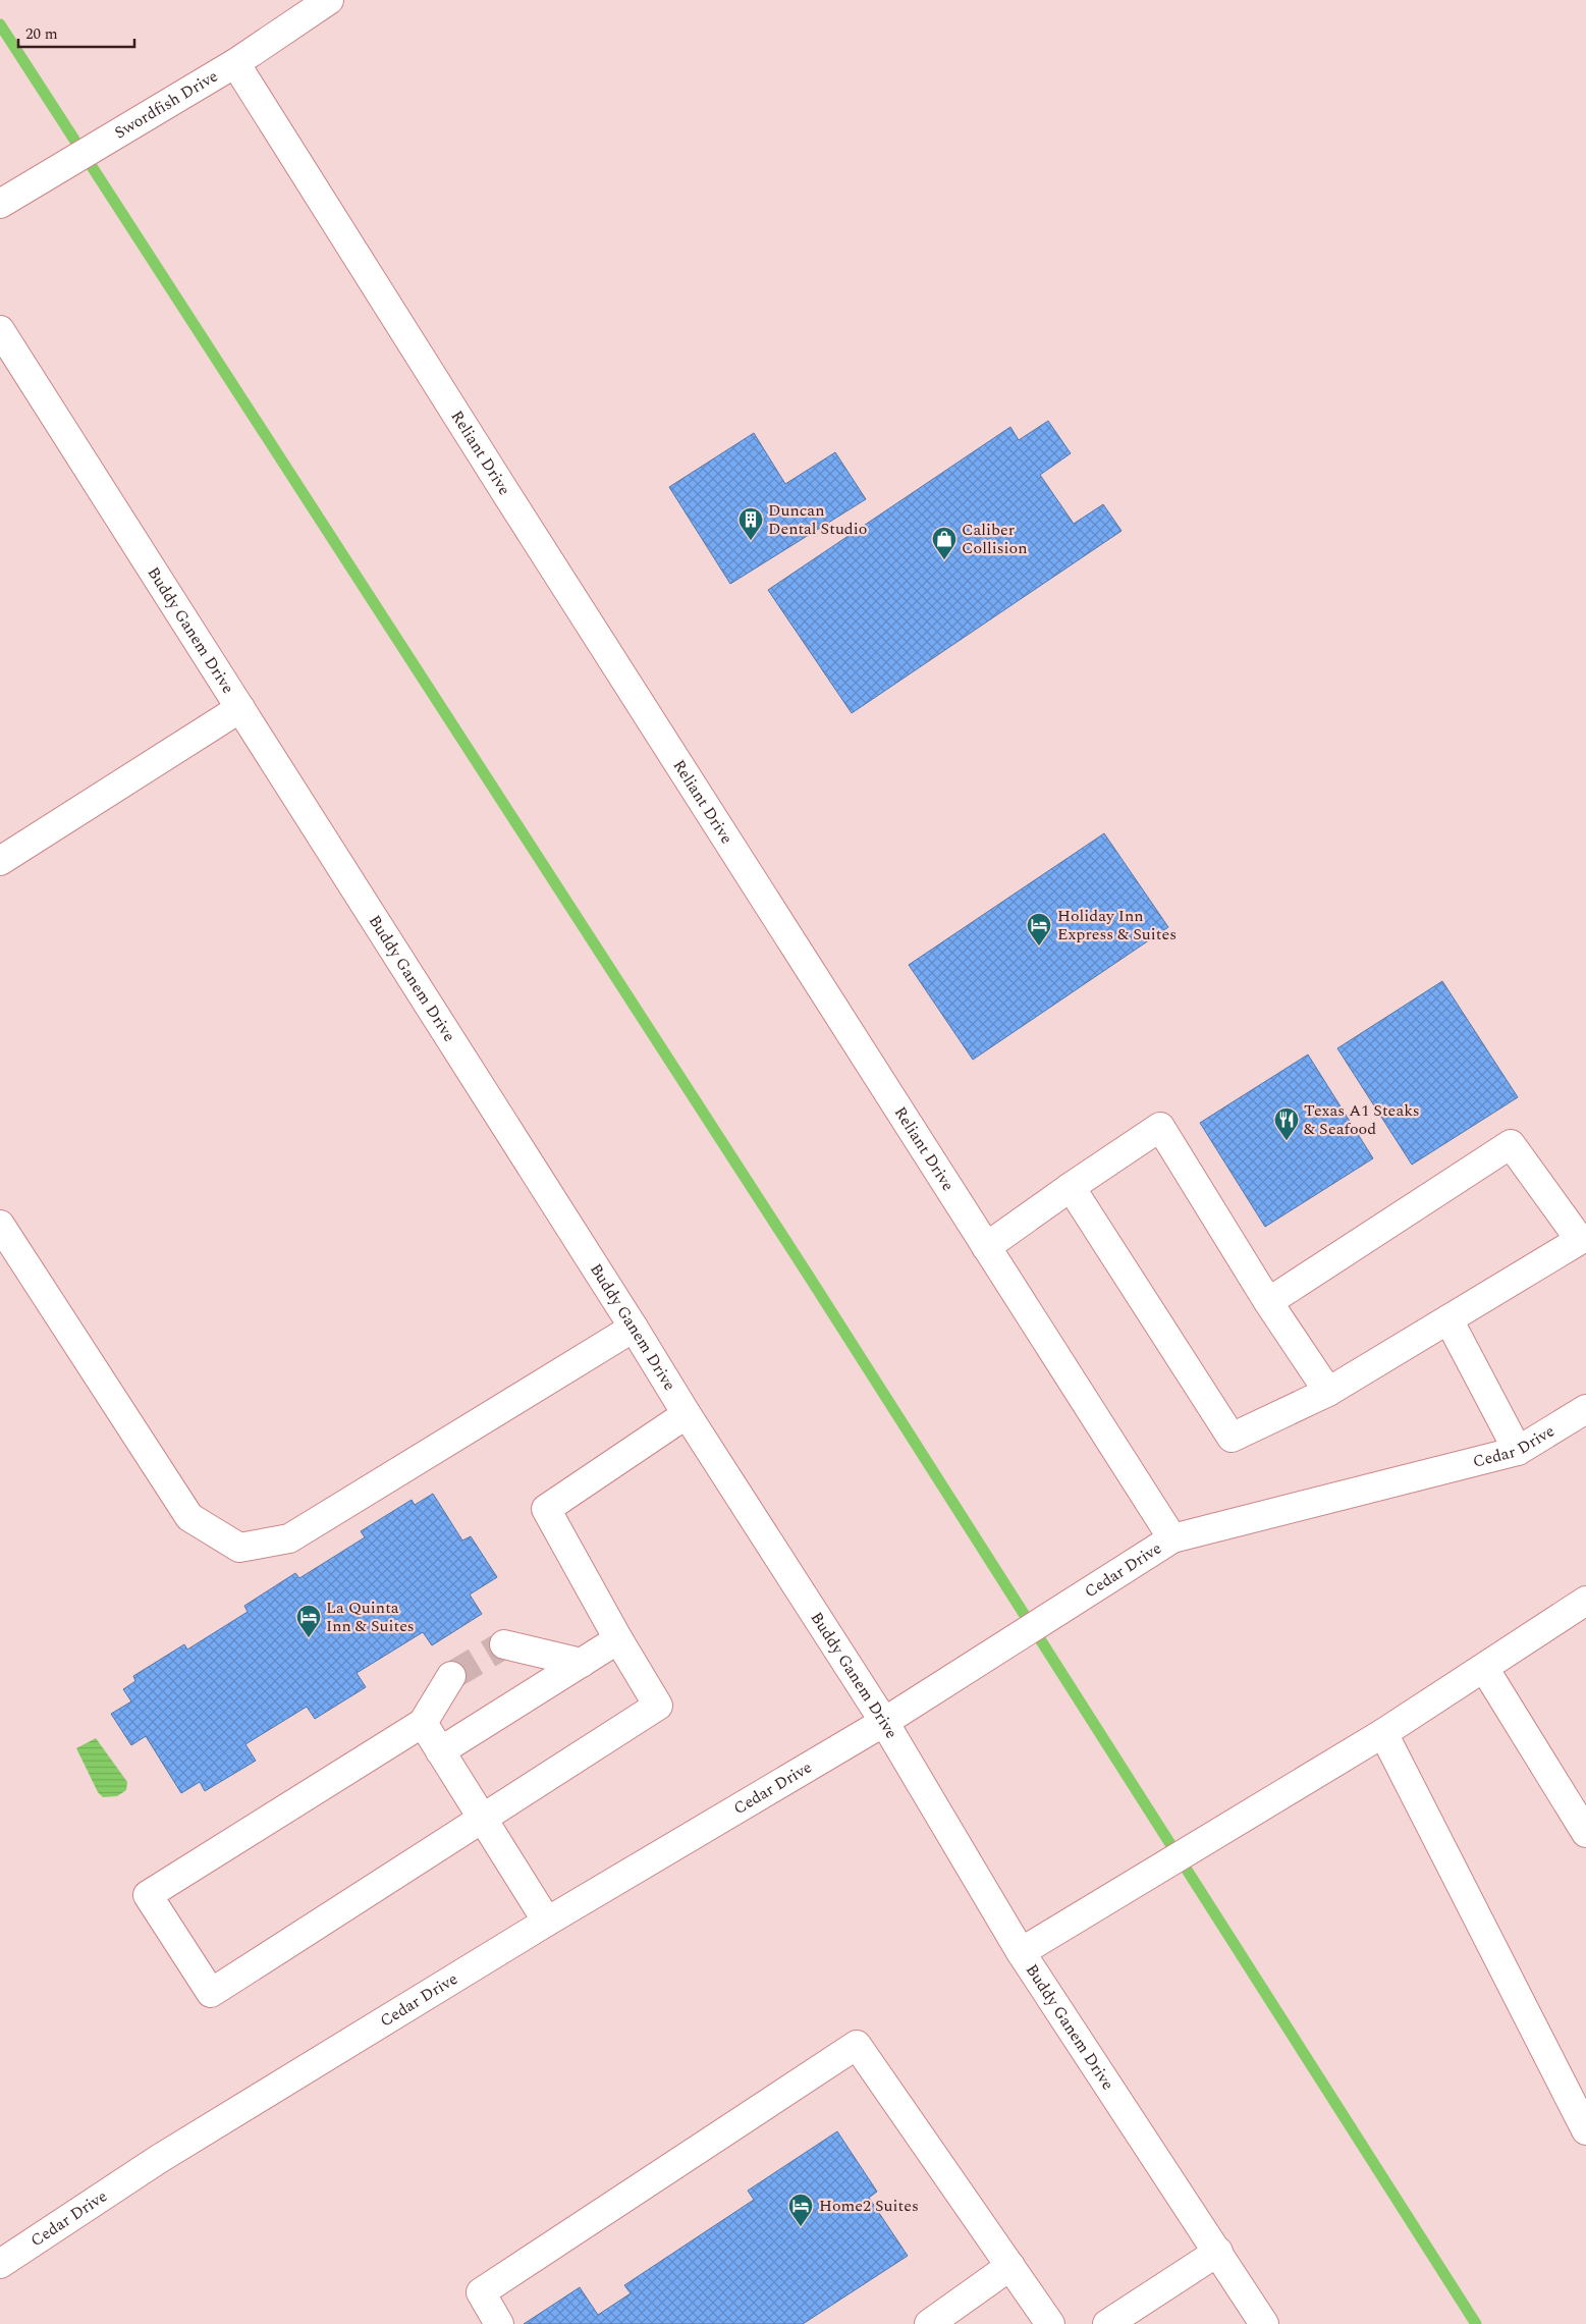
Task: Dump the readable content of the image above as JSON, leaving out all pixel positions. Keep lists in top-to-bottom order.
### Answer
{
  "streets": {
    "street": [
      "Swordfish Drive",
      "Reliant Drive",
      "Buddy Ganem Drive",
      "Cedar Drive"
    ]
  },
  "crossings": [
    ["Swordfish Drive", "Reliant Drive"],
    ["Reliant Drive", "Cedar Drive"],
    ["Buddy Ganem Drive", "Cedar Drive"]
  ],
  "places": {
    "building": ["Duncan Dental Studio"],
    "shop": ["Caliber Collision"],
    "hotel": ["Holiday Inn Express & Suites", "La Quinta Inn & Suites", "Home2 Suites"],
    "restaurant": ["Texas A1 Steaks & Seafood"]
  },
  "scale_bar": "20 m"
}
